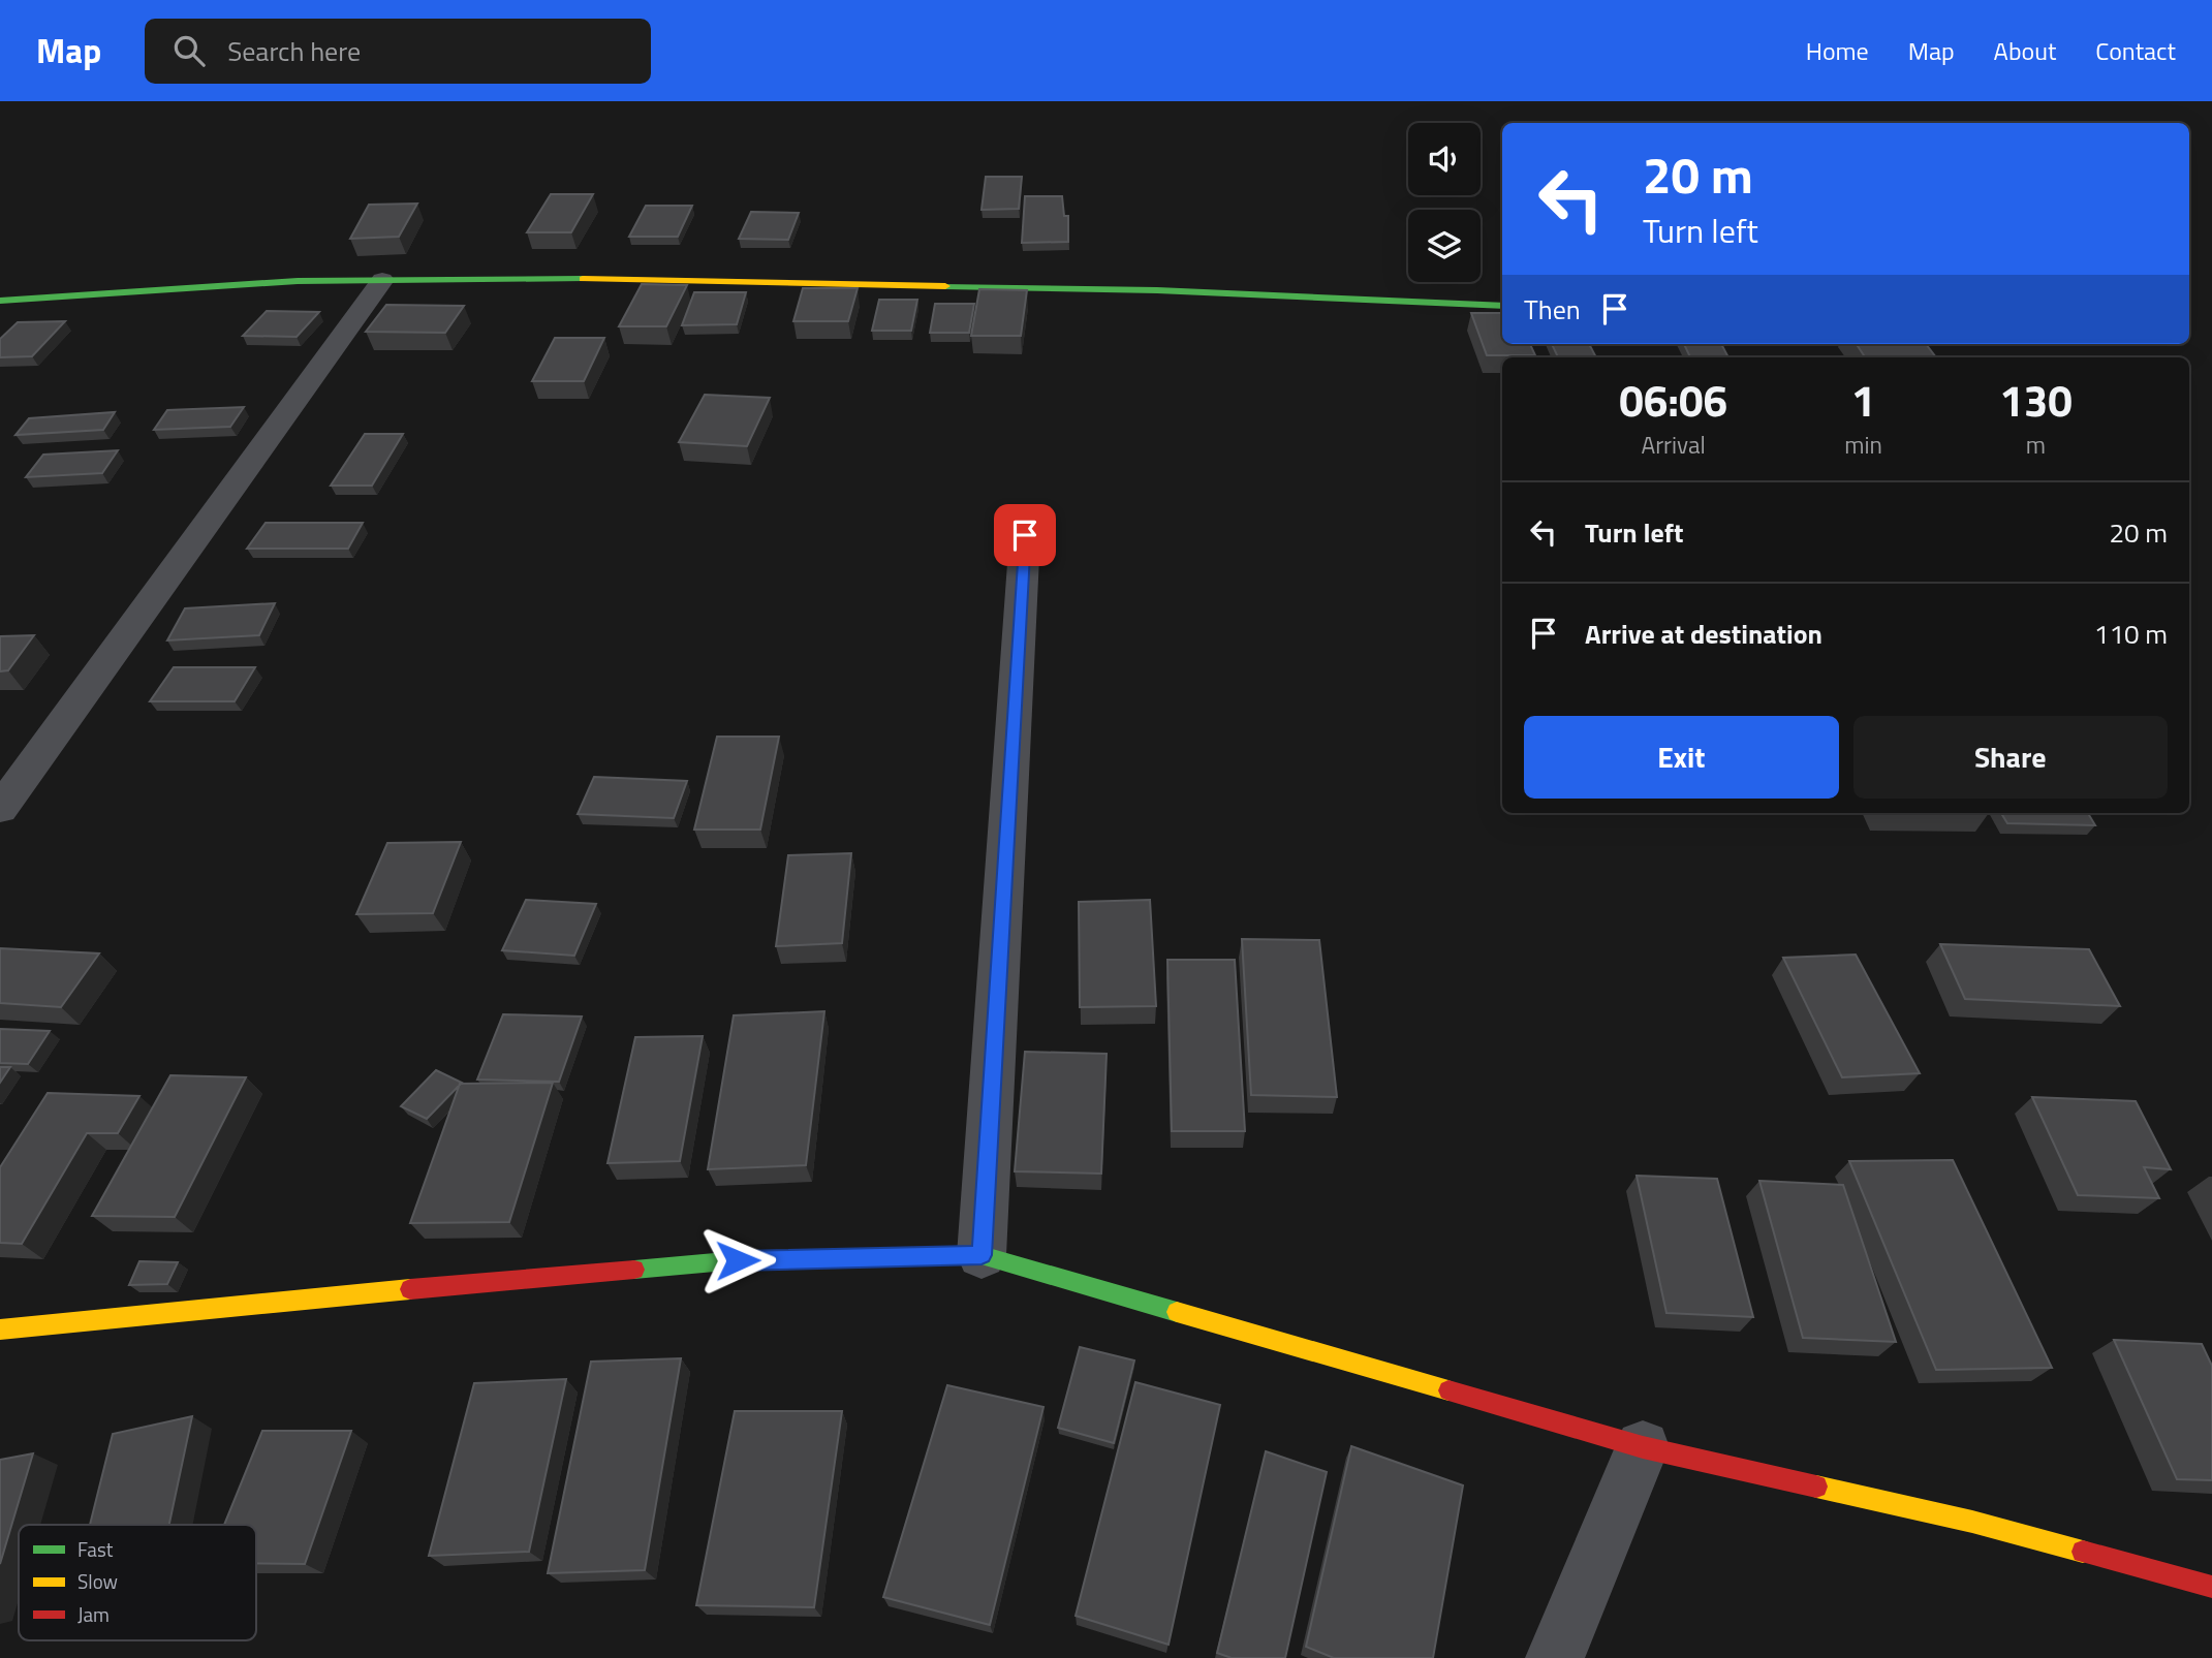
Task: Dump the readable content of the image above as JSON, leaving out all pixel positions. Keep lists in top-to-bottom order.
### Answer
{
  "legend": ["Fast", "Slow", "Jam"],
  "page": {
    "header": "Map",
    "search": "Search here",
    "nav": [
      "Home",
      "Map",
      "About",
      "Contact"
    ],
    "turn": ["20 m", "Turn left"],
    "then": "Then",
    "eta": [
      "06:06",
      "Arrival",
      "1",
      "min",
      "130",
      "m"
    ],
    "list": [
      {
        "name": "Turn left",
        "value": "20 m"
      },
      {
        "name": "Arrive at destination",
        "value": "110 m"
      }
    ],
    "buttons": ["Exit", "Share"]
  }
}
